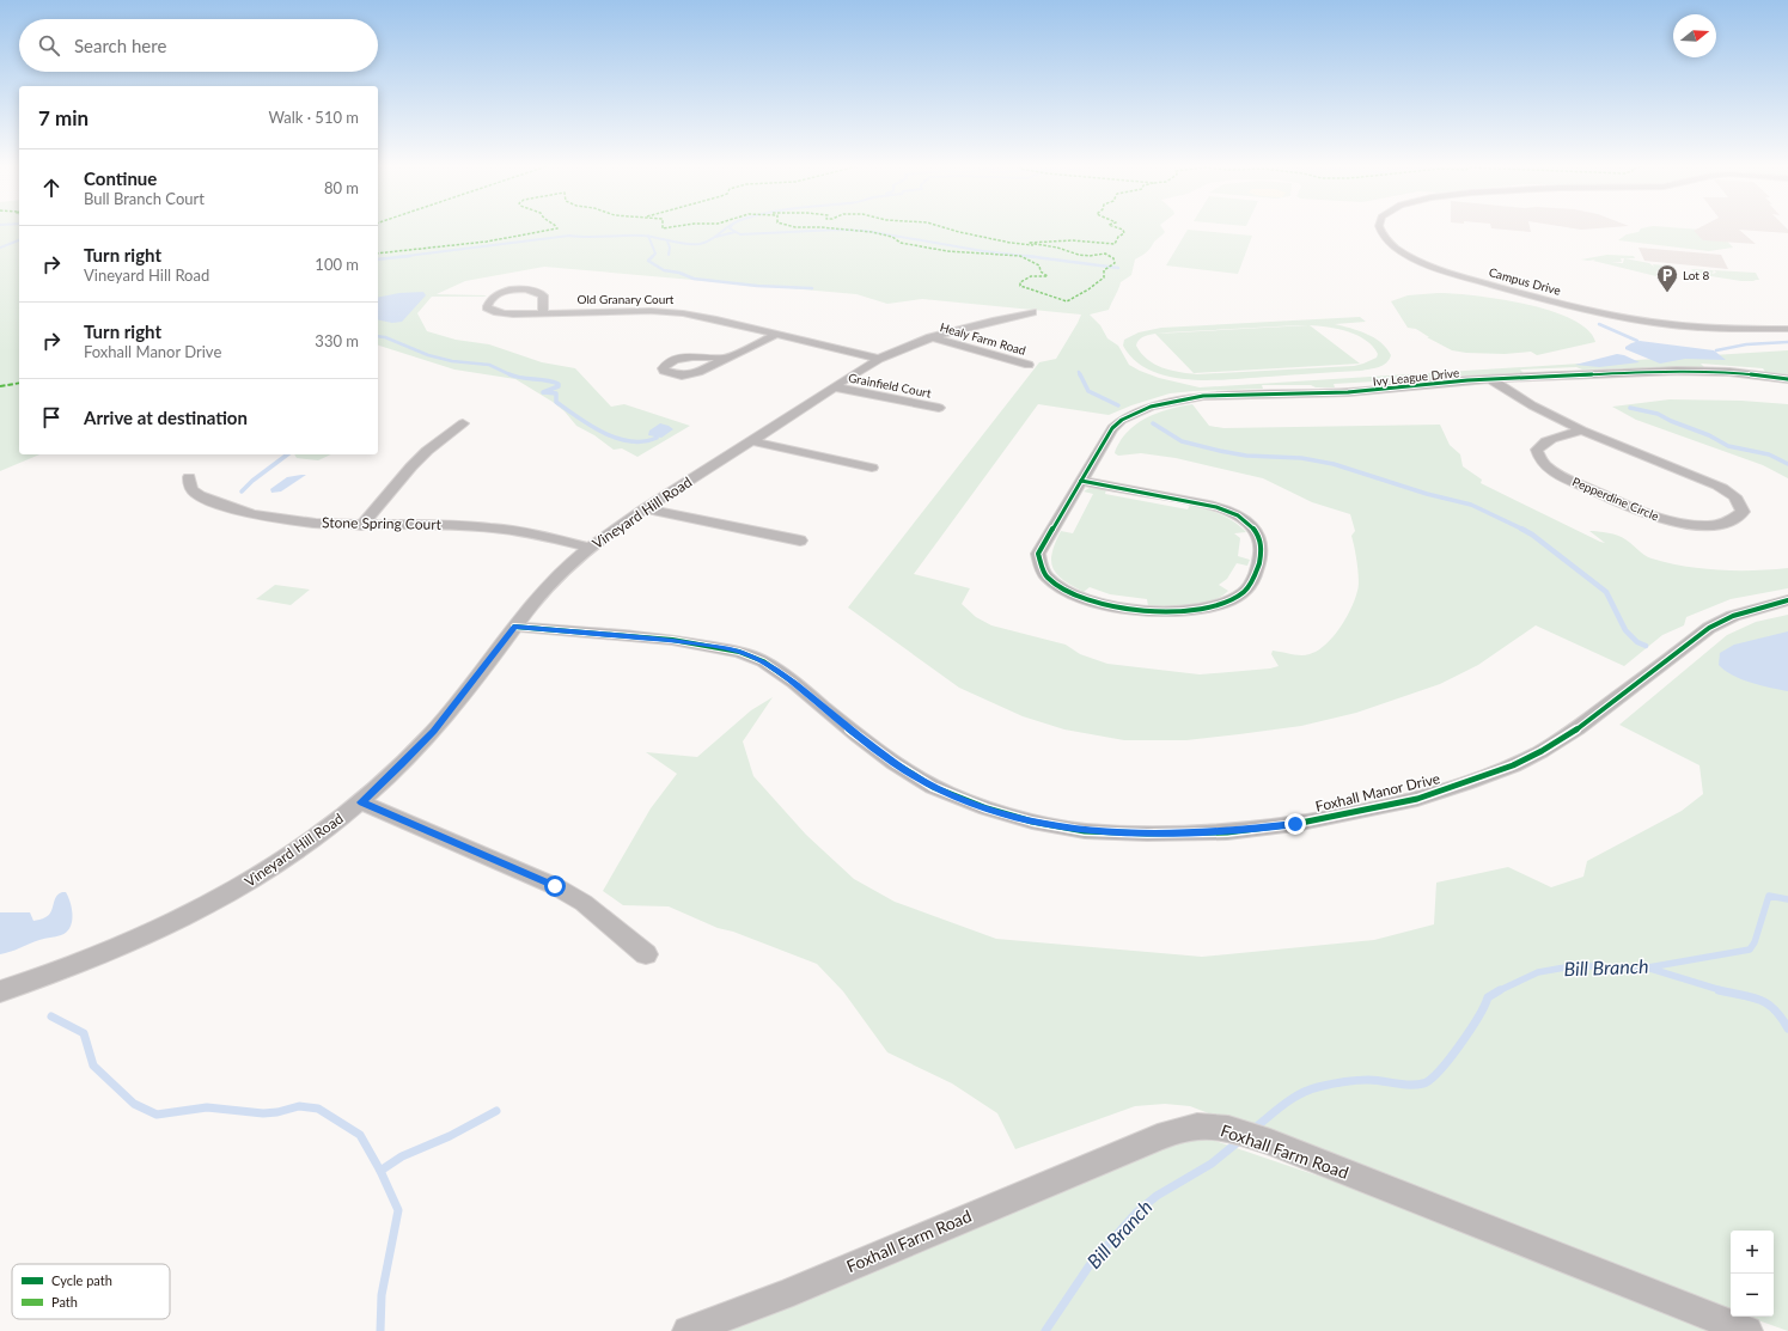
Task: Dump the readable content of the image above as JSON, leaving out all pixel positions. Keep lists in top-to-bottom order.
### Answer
{
  "streets": {
    "street": [
      "Campus Drive",
      "Old Granary Court",
      "Healy Farm Road",
      "Ivy League Drive",
      "Grainfield Court",
      "Pepperdine Circle",
      "Vineyard Hill Road",
      "Stone Spring Court",
      "Foxhall Manor Drive",
      "Foxhall Farm Road"
    ]
  },
  "crossings": [
    ["Old Granary Court", "Vineyard Hill Road"],
    ["Healy Farm Road", "Vineyard Hill Road"],
    ["Ivy League Drive", "Pepperdine Circle"],
    ["Grainfield Court", "Vineyard Hill Road"],
    ["Vineyard Hill Road", "Stone Spring Court"],
    ["Vineyard Hill Road", "Foxhall Manor Drive"]
  ],
  "water": ["Bill Branch"],
  "places": {
    "parking": ["Lot 8"]
  },
  "legend": ["Cycle path", "Path"],
  "north": "right",
  "page": {
    "search": "Search here",
    "heading": ["7 min", "Walk · 510 m"],
    "list": [
      ["Continue", "Bull Branch Court", "80 m"],
      ["Turn right", "Vineyard Hill Road", "100 m"],
      ["Turn right", "Foxhall Manor Drive", "330 m"],
      "Arrive at destination"
    ],
    "map_buttons": ["+", "−"]
  }
}
